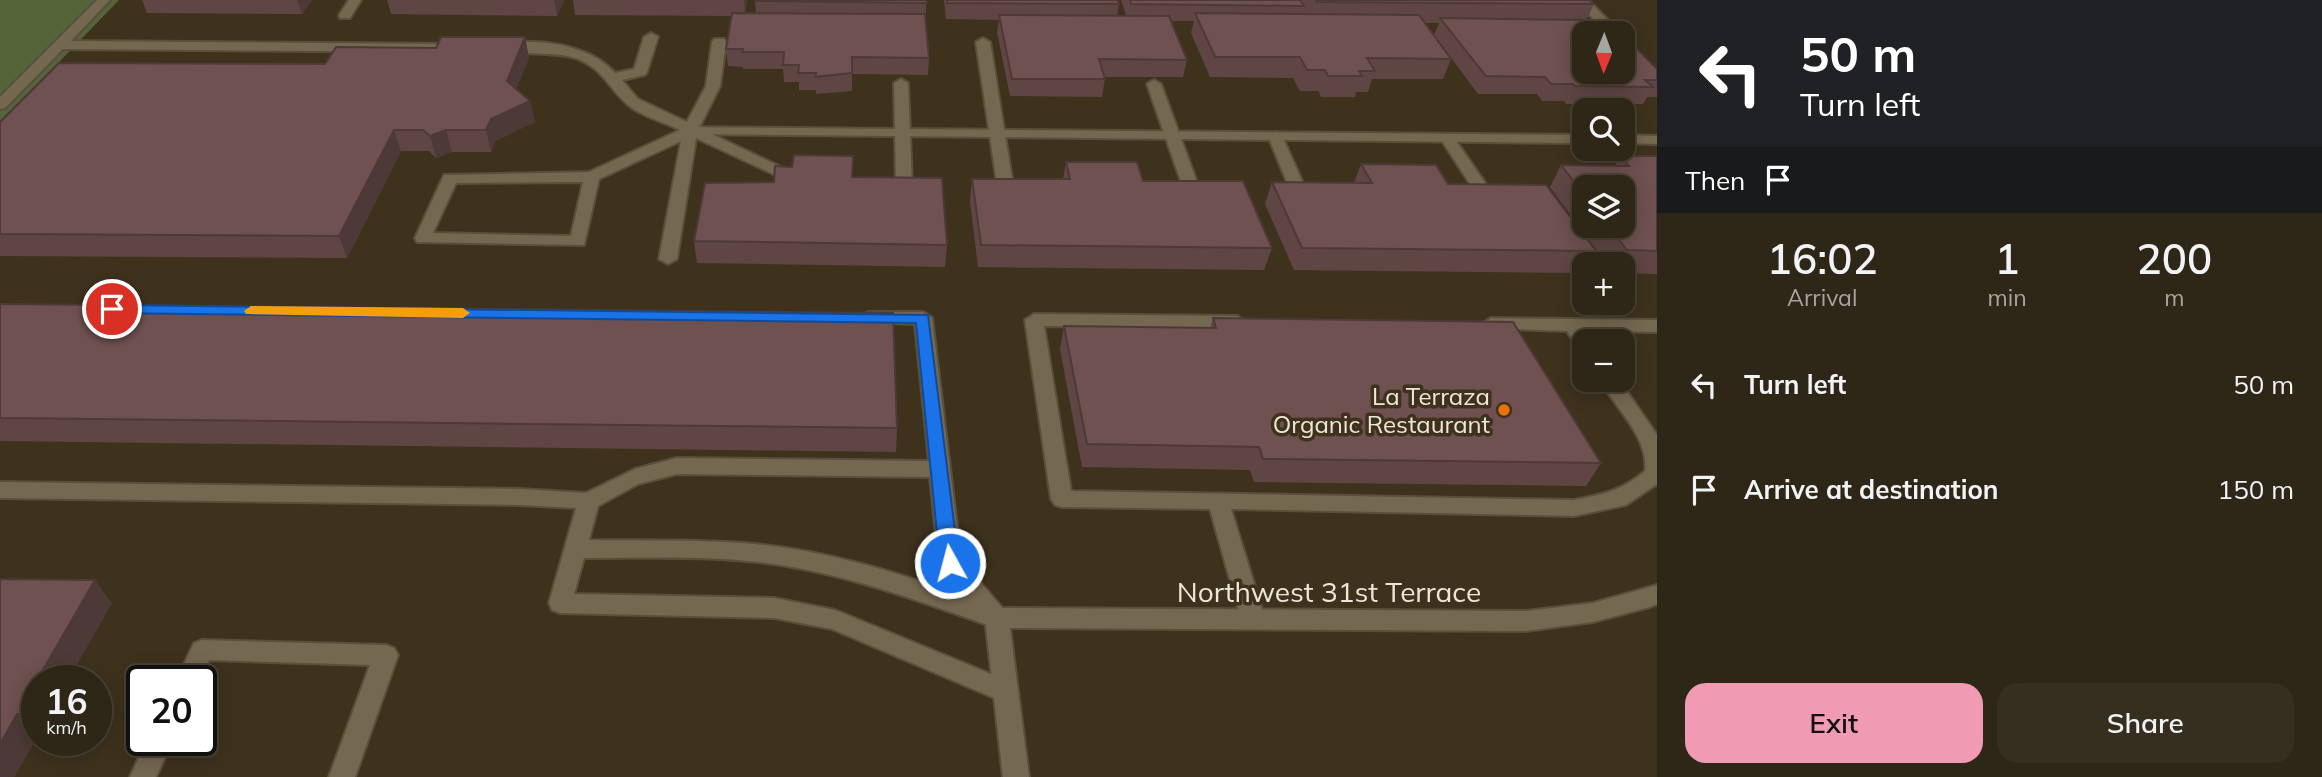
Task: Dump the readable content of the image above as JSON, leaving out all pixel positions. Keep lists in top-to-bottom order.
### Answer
{
  "streets": {
    "street": ["Northwest 31st Terrace"]
  },
  "places": ["La Terraza Organic Restaurant"],
  "north": "bottom",
  "page": {
    "turn": ["50 m", "Turn left"],
    "map_buttons": ["+", "−"],
    "then": "Then",
    "eta": [
      "16:02",
      "Arrival",
      "1",
      "min",
      "200",
      "m"
    ],
    "list": [
      {
        "name": "Turn left",
        "value": "50 m"
      },
      {
        "name": "Arrive at destination",
        "value": "150 m"
      }
    ],
    "speed": "16 km/h",
    "limit": "20",
    "buttons": ["Exit", "Share"]
  }
}
